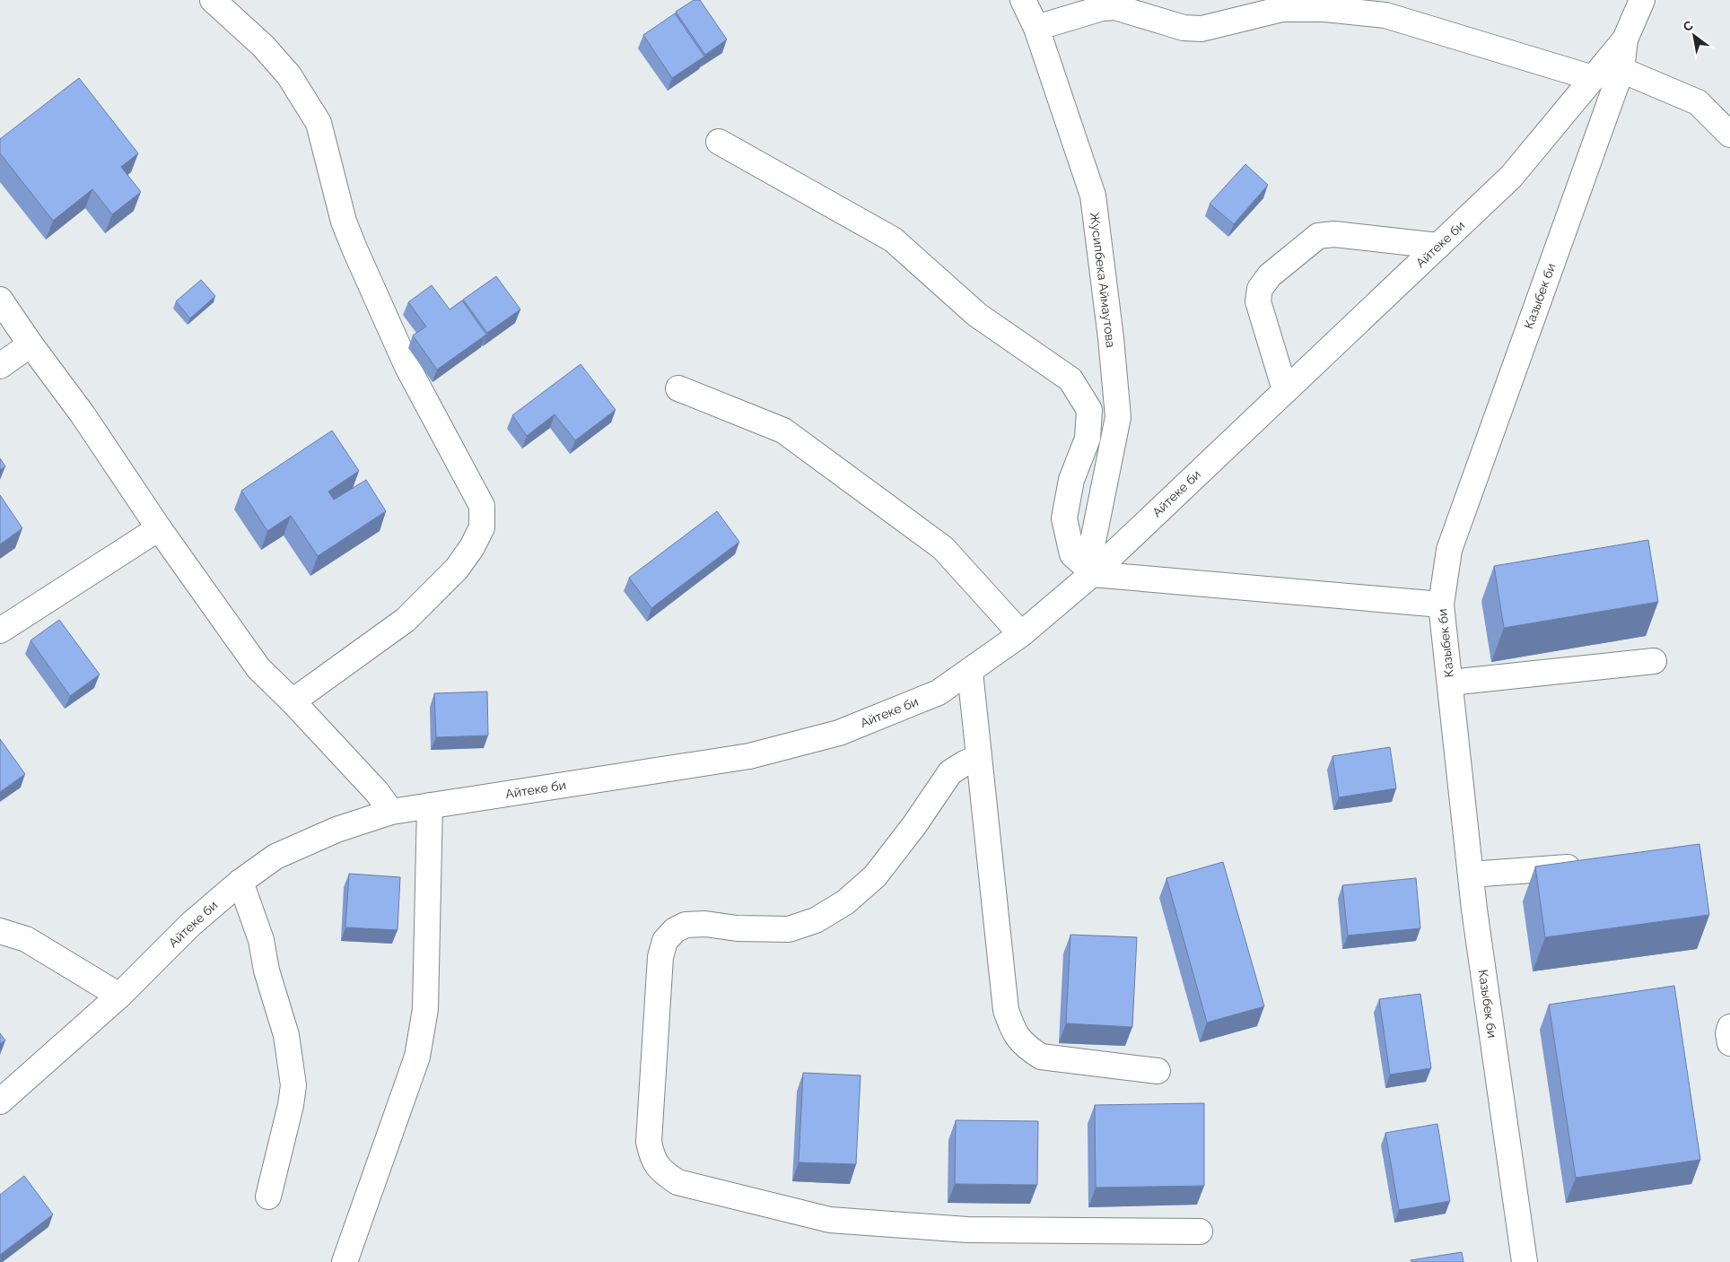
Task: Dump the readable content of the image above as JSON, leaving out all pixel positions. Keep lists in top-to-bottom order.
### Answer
{
  "streets": {
    "street": ["Айтеке би", "Жусипбека Аймаутова", "Казыбек би"]
  },
  "crossings": [
    ["Айтеке би", "Жусипбека Аймаутова"],
    ["Айтеке би", "Казыбек би"]
  ],
  "north": "top left"
}
